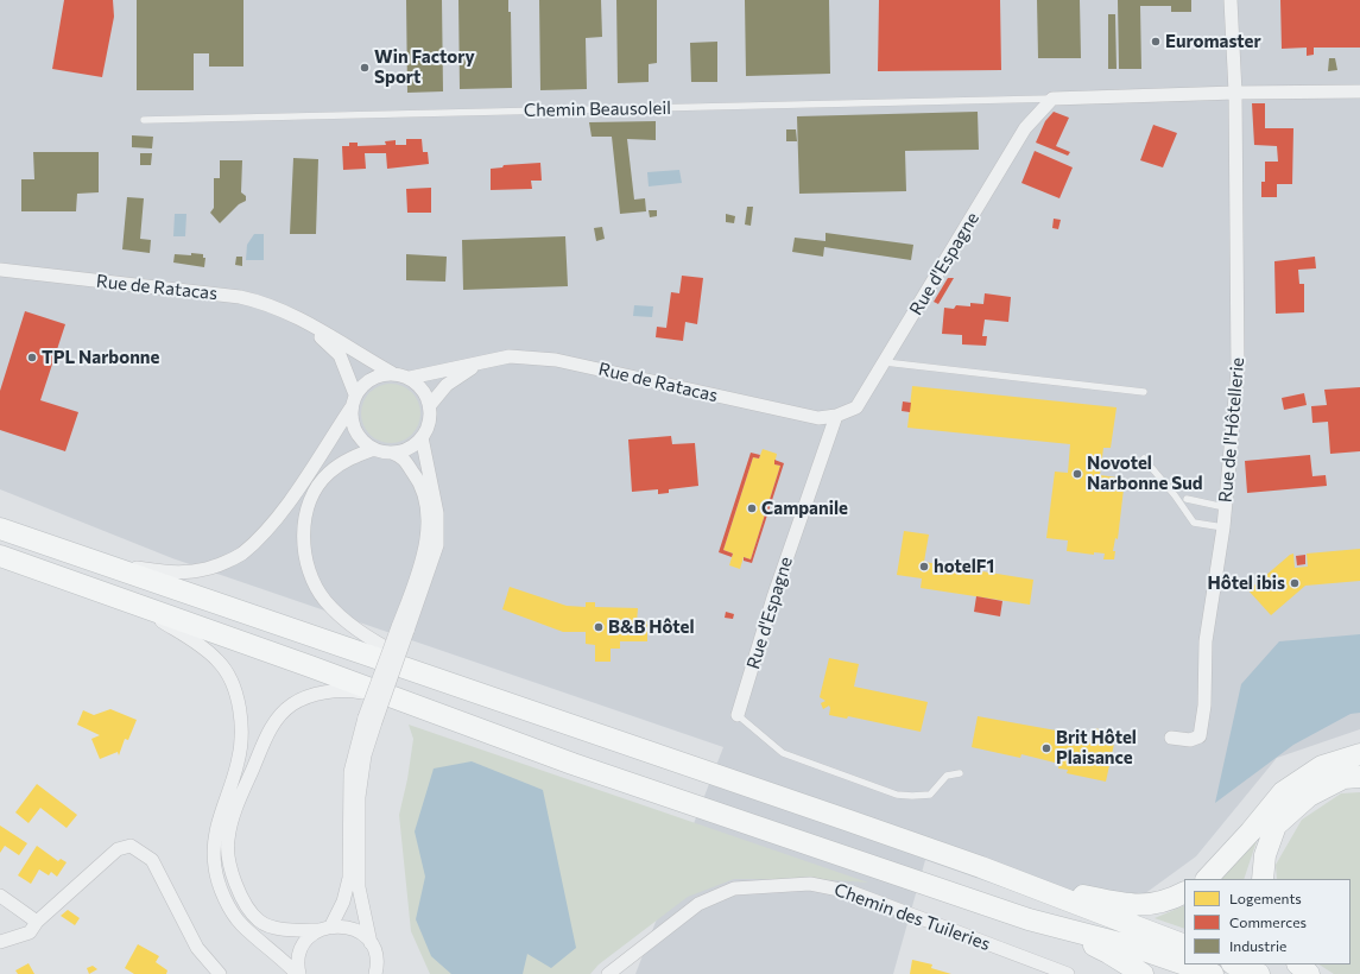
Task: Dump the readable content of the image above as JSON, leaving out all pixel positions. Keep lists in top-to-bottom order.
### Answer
{
  "streets": {
    "street": [
      "Rue d'Espagne",
      "Rue de Ratacas",
      "Rue de l'Hôtellerie",
      "Chemin des Tuileries"
    ],
    "lane": ["Chemin Beausoleil"]
  },
  "crossings": [
    ["Chemin Beausoleil", "Rue d'Espagne"],
    ["Rue d'Espagne", "Rue de Ratacas"]
  ],
  "places": [
    "Euromaster",
    "Win Factory Sport",
    "TPL Narbonne",
    "Novotel Narbonne Sud",
    "Campanile",
    "hotelF1",
    "Hôtel ibis",
    "B&B Hôtel",
    "Brit Hôtel Plaisance"
  ],
  "legend": ["Logements", "Commerces", "Industrie"]
}
